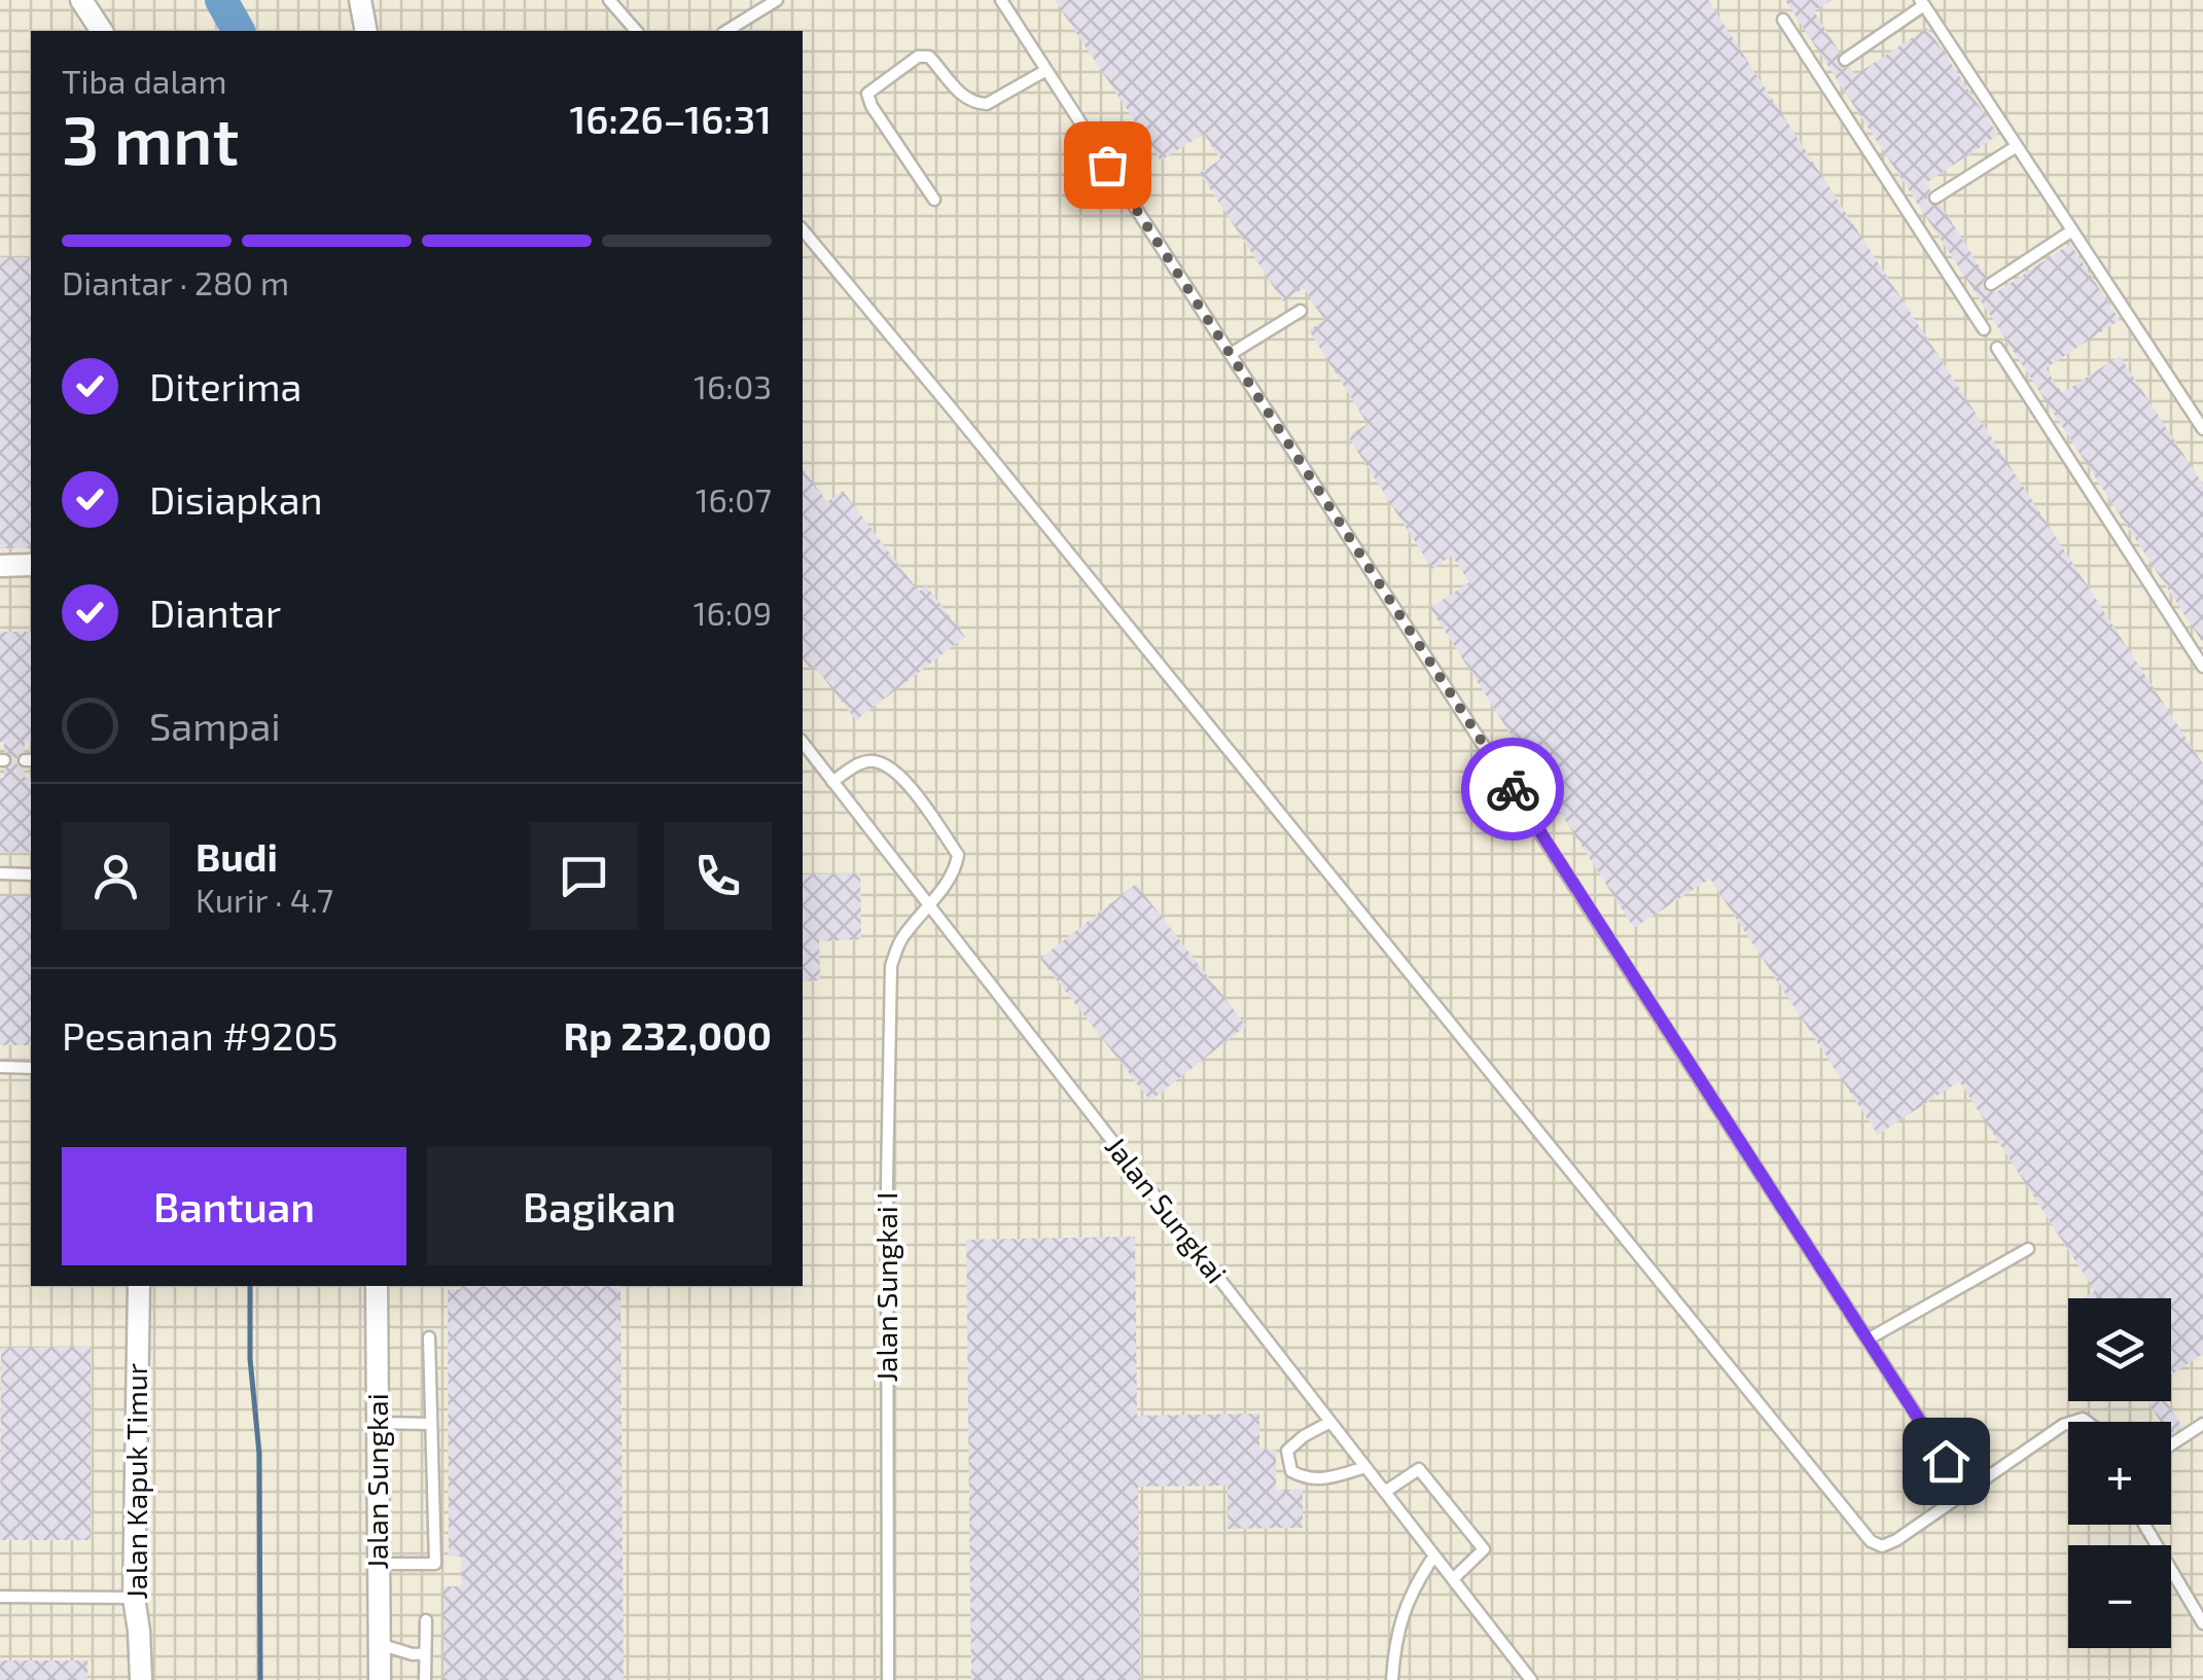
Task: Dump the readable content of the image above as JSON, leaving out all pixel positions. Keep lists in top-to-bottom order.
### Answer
{
  "streets": {
    "street": ["Jalan Sungkai", "Jalan Kapuk Timur"],
    "lane": ["Jalan Sungkai I"]
  },
  "crossings": [
    ["Jalan Sungkai", "Jalan Sungkai I"]
  ],
  "page": {
    "heading": ["3 mnt", "Tiba dalam", "16:26–16:31"],
    "panel": [
      "Budi",
      "Kurir · 4.7",
      "Pesanan #9205",
      "Rp 232,000"
    ],
    "bar": "Diantar · 280 m",
    "list": [
      ["Diterima", "16:03"],
      ["Disiapkan", "16:07"],
      ["Diantar", "16:09"],
      "Sampai"
    ],
    "buttons": ["Bantuan", "Bagikan"],
    "map_buttons": ["+", "−"]
  }
}
